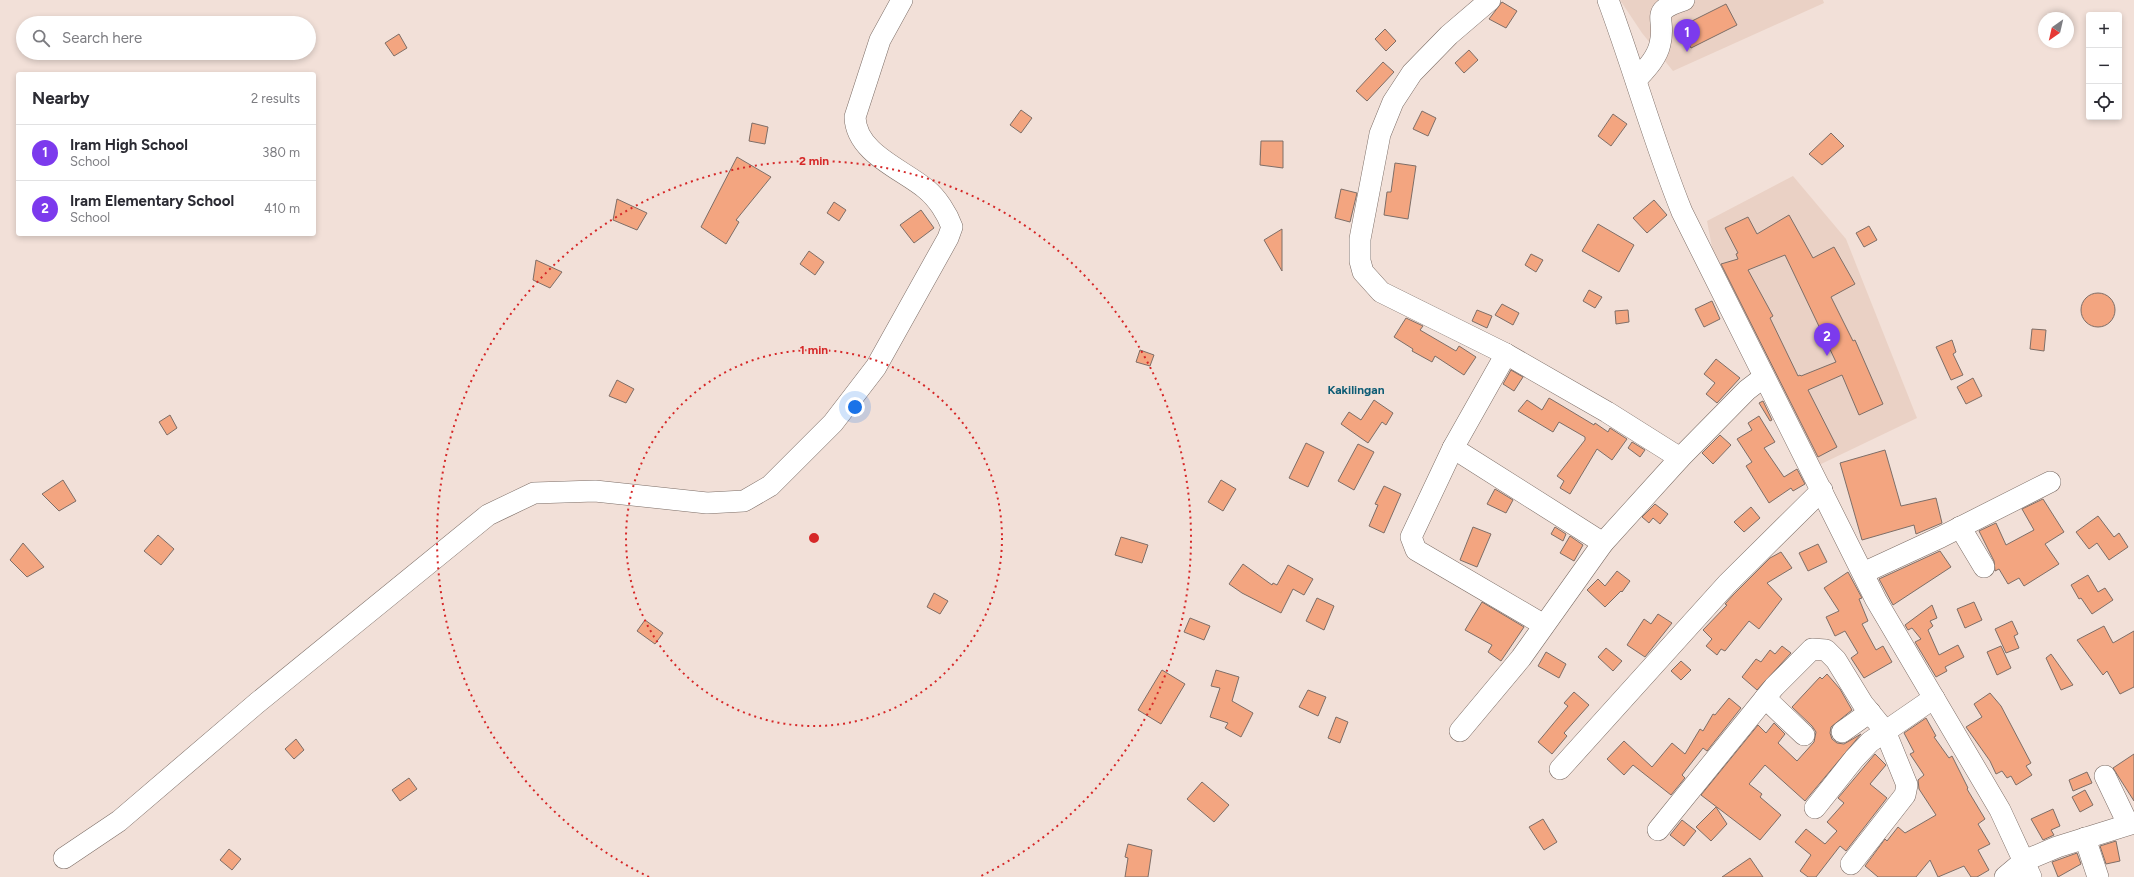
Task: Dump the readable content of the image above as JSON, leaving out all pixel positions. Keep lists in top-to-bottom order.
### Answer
{
  "districts": ["Kakilingan"],
  "north": "bottom left",
  "page": {
    "map_buttons": ["+", "−"],
    "search": "Search here",
    "pins": ["1", "2"],
    "heading": ["Nearby", "2 results"],
    "list": [
      {
        "mark": "1",
        "name": "Iram High School",
        "note": "School",
        "value": "380 m"
      },
      {
        "mark": "2",
        "name": "Iram Elementary School",
        "note": "School",
        "value": "410 m"
      }
    ]
  },
  "rings": ["2 min", "1 min"]
}
